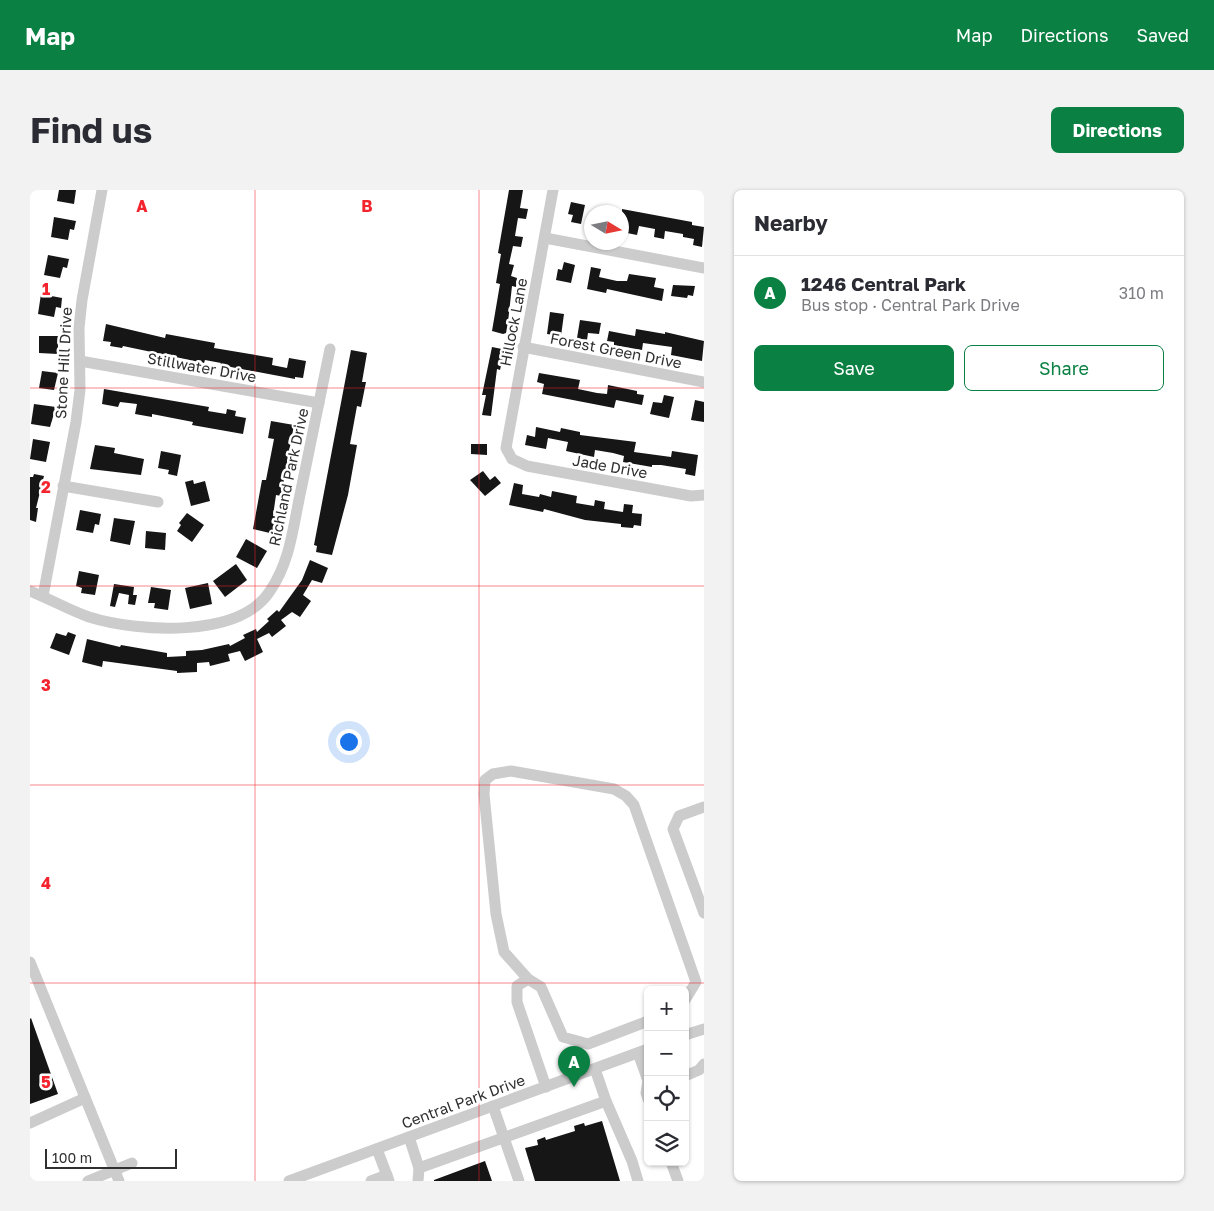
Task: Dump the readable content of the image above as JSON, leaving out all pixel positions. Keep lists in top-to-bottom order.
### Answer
{
  "streets": {
    "street": [
      "Hillock Lane",
      "Forest Green Drive",
      "Stone Hill Drive",
      "Stillwater Drive",
      "Jade Drive",
      "Richland Park Drive",
      "Central Park Drive"
    ]
  },
  "crossings": [
    ["Hillock Lane", "Forest Green Drive"],
    ["Hillock Lane", "Jade Drive"],
    ["Stone Hill Drive", "Stillwater Drive"],
    ["Stone Hill Drive", "Richland Park Drive"],
    ["Stillwater Drive", "Richland Park Drive"]
  ],
  "scale_bar": "100 m",
  "north": "right",
  "page": {
    "header": "Map",
    "nav": ["Map", "Directions", "Saved"],
    "buttons": [
      "Directions",
      ["Save", "Share"]
    ],
    "title": "Find us",
    "heading": "Nearby",
    "list": [
      {
        "mark": "A",
        "name": "1246 Central Park",
        "note": "Bus stop · Central Park Drive",
        "value": "310 m"
      }
    ],
    "map_buttons": ["+", "−"],
    "pins": "A",
    "scale": "100 m"
  },
  "grid": {
    "columns": ["A", "B"],
    "rows": [
      "1",
      "2",
      "3",
      "4",
      "5"
    ]
  }
}
